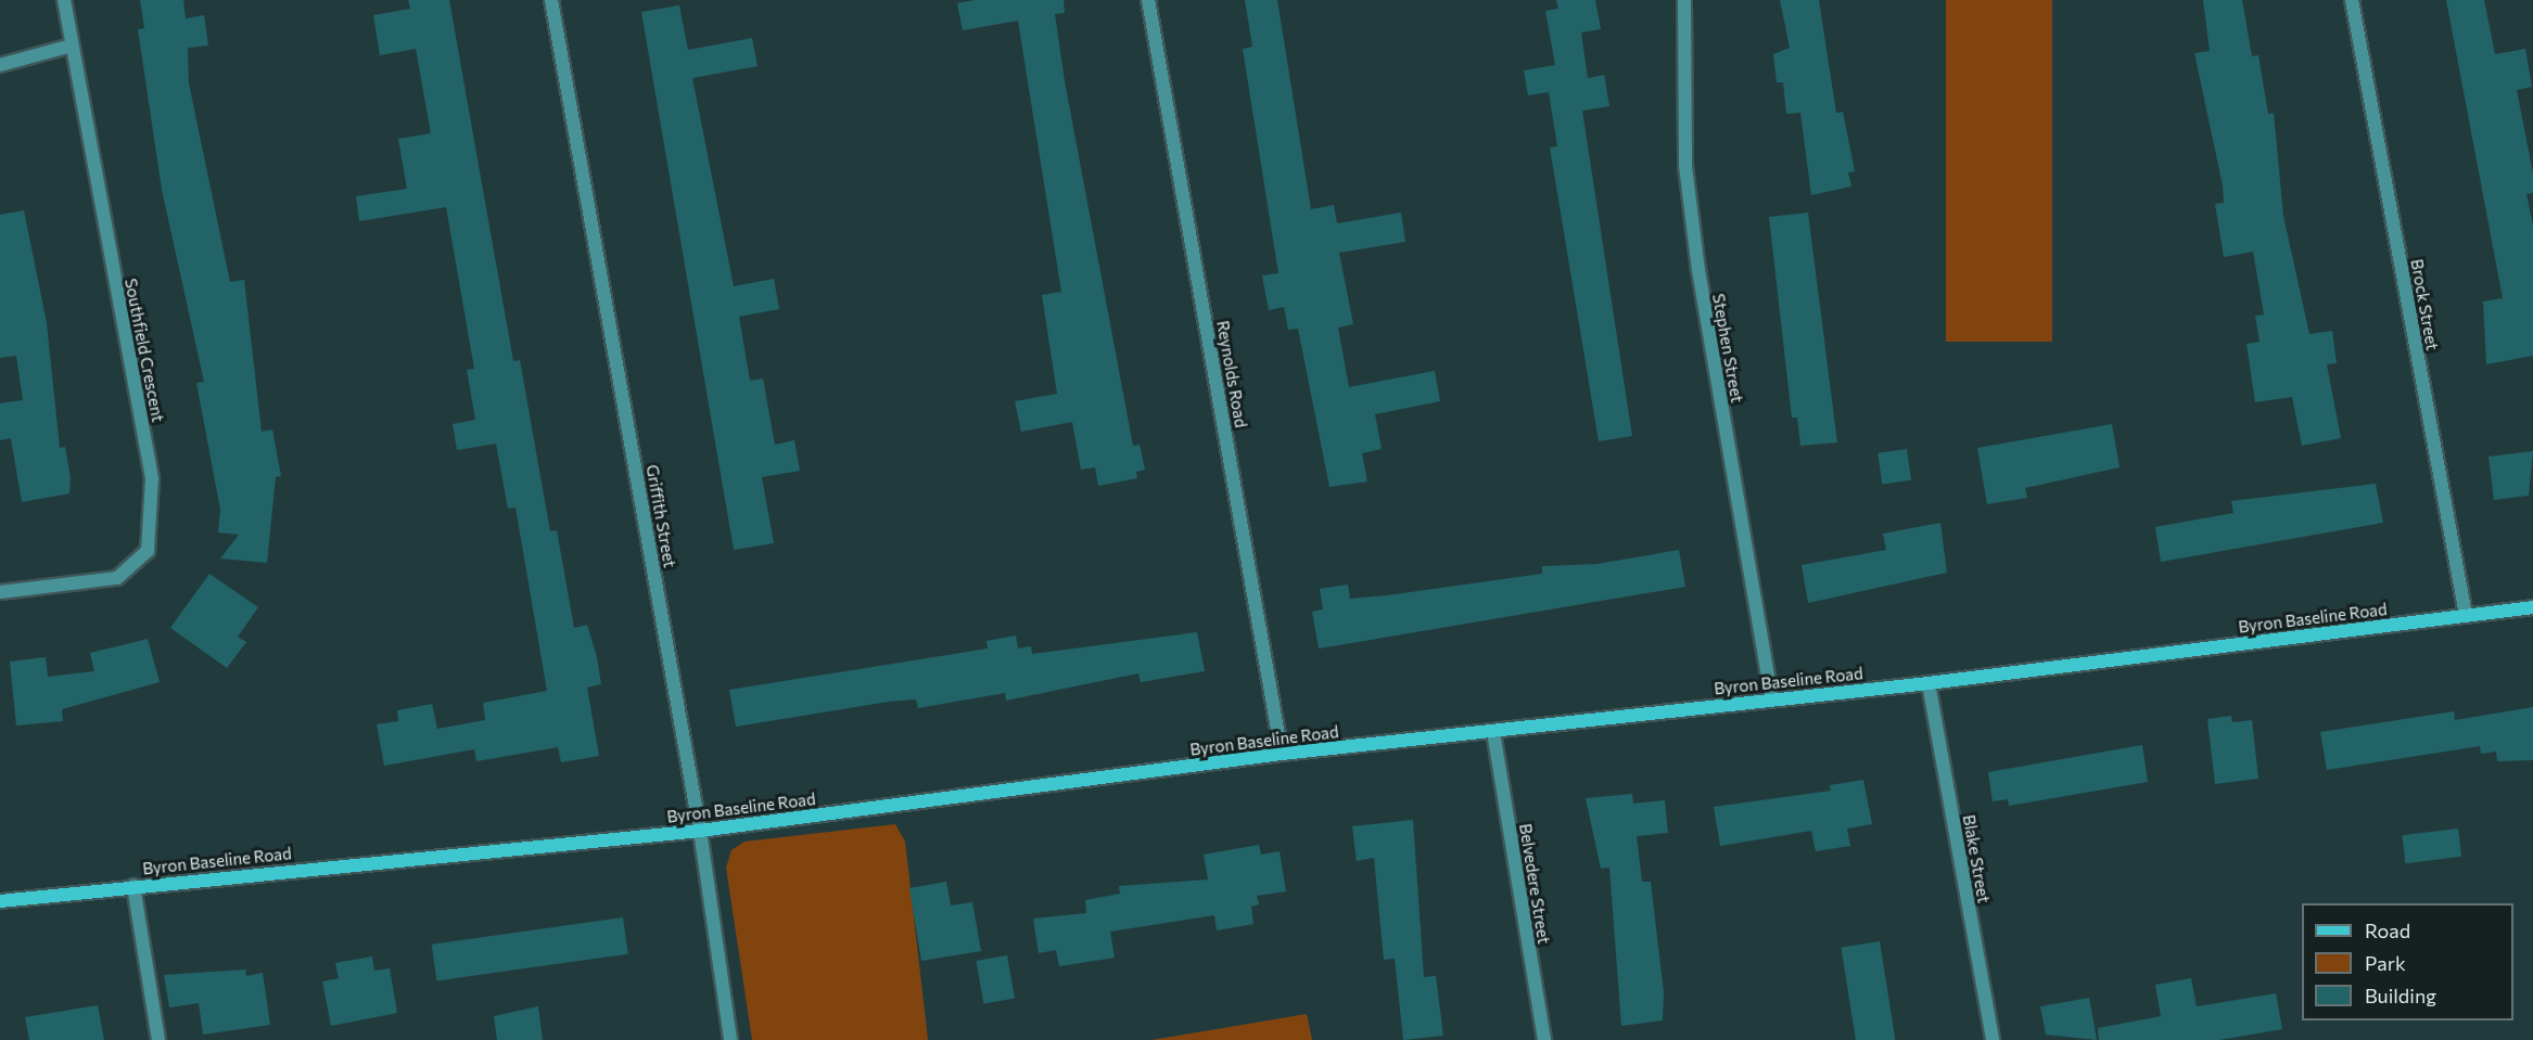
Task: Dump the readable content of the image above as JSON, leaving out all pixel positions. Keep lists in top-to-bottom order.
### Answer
{
  "streets": {
    "main road": ["Byron Baseline Road"],
    "street": [
      "Brock Street",
      "Stephen Street",
      "Southfield Crescent",
      "Reynolds Road",
      "Griffith Street",
      "Blake Street",
      "Belvedere Street"
    ]
  },
  "crossings": [
    ["Brock Street", "Byron Baseline Road"],
    ["Stephen Street", "Byron Baseline Road"],
    ["Reynolds Road", "Byron Baseline Road"],
    ["Griffith Street", "Byron Baseline Road"],
    ["Byron Baseline Road", "Blake Street"],
    ["Byron Baseline Road", "Belvedere Street"]
  ],
  "legend": ["Road", "Park", "Building"]
}
